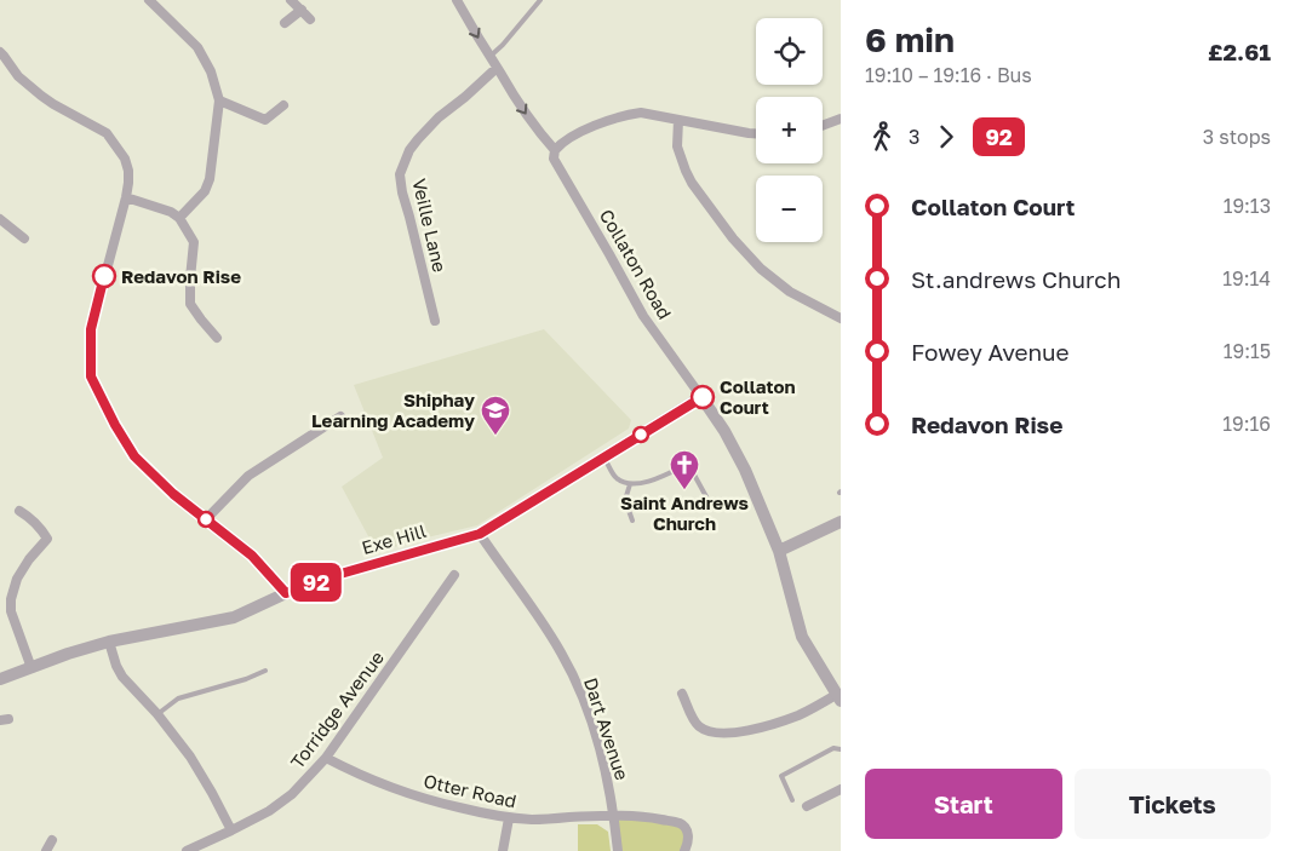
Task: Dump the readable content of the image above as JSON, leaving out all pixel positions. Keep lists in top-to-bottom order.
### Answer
{
  "streets": {
    "street": [
      "Veille Lane",
      "Collaton Road",
      "Exe Hill",
      "Torridge Avenue",
      "Dart Avenue",
      "Otter Road"
    ]
  },
  "crossings": [
    ["Veille Lane", "Collaton Road"],
    ["Collaton Road", "Exe Hill"],
    ["Exe Hill", "Dart Avenue"],
    ["Torridge Avenue", "Otter Road"],
    ["Dart Avenue", "Otter Road"]
  ],
  "places": {
    "other": ["Redavon Rise", "Collaton Court"],
    "school or university": ["Shiphay Learning Academy"],
    "church": ["Saint Andrews Church"]
  },
  "lines": ["bus line 92"],
  "page": {
    "on_map": "92",
    "heading": ["6 min", "19:10 – 19:16 · Bus", "£2.61"],
    "map_buttons": ["+", "−"],
    "legs": ["3", "92", "3 stops"],
    "list": [
      {
        "name": "Collaton Court",
        "value": "19:13"
      },
      {
        "name": "St.andrews Church",
        "value": "19:14"
      },
      {
        "name": "Fowey Avenue",
        "value": "19:15"
      },
      {
        "name": "Redavon Rise",
        "value": "19:16"
      }
    ],
    "buttons": ["Start", "Tickets"]
  }
}
